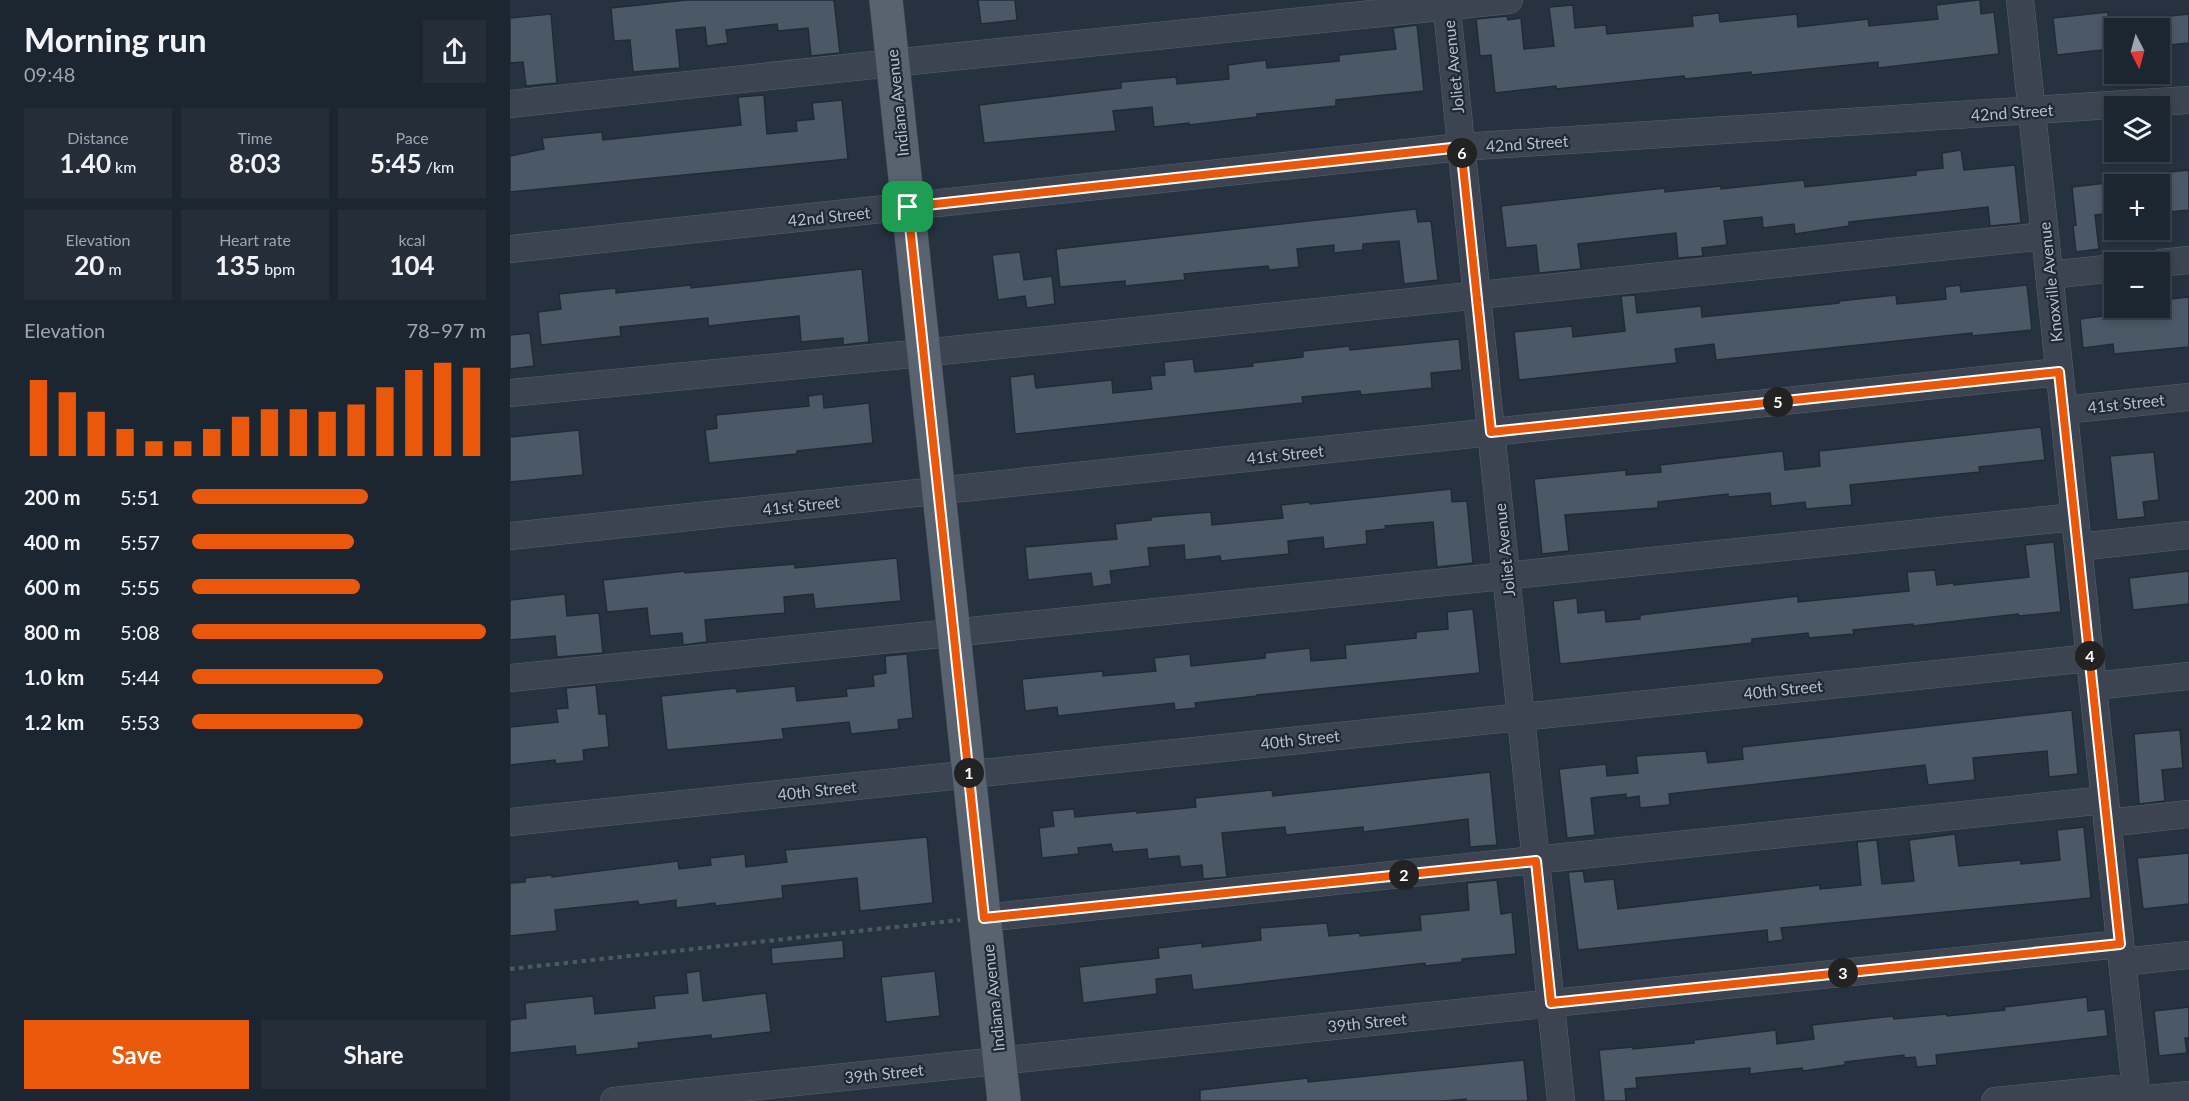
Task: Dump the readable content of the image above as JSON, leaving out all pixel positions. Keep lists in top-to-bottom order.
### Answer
{
  "streets": {
    "main road": ["Indiana Avenue"],
    "street": [
      "Joliet Avenue",
      "42nd Street",
      "Knoxville Avenue",
      "41st Street",
      "40th Street",
      "39th Street"
    ]
  },
  "crossings": [
    ["Joliet Avenue", "42nd Street"],
    ["Joliet Avenue", "41st Street"],
    ["Joliet Avenue", "40th Street"],
    ["Joliet Avenue", "39th Street"],
    ["Indiana Avenue", "42nd Street"],
    ["Indiana Avenue", "41st Street"],
    ["Indiana Avenue", "40th Street"],
    ["Indiana Avenue", "39th Street"],
    ["42nd Street", "Knoxville Avenue"],
    ["Knoxville Avenue", "41st Street"],
    ["Knoxville Avenue", "40th Street"],
    ["Knoxville Avenue", "39th Street"]
  ],
  "north": "bottom",
  "page": {
    "heading": ["Morning run", "09:48"],
    "map_buttons": ["+", "−"],
    "stats": [
      ["Distance", "1.40 km"],
      ["Time", "8:03"],
      ["Pace", "5:45 /km"],
      ["Elevation", "20 m"],
      ["Heart rate", "135 bpm"],
      ["kcal", "104"]
    ],
    "pins": [
      "6",
      "5",
      "4",
      "1",
      "2",
      "3"
    ],
    "chart": ["Elevation", "78–97 m"],
    "list": [
      {
        "name": "200 m",
        "note": "5:51"
      },
      {
        "name": "400 m",
        "note": "5:57"
      },
      {
        "name": "600 m",
        "note": "5:55"
      },
      {
        "name": "800 m",
        "note": "5:08"
      },
      {
        "name": "1.0 km",
        "note": "5:44"
      },
      {
        "name": "1.2 km",
        "note": "5:53"
      }
    ],
    "buttons": ["Save", "Share"]
  }
}
